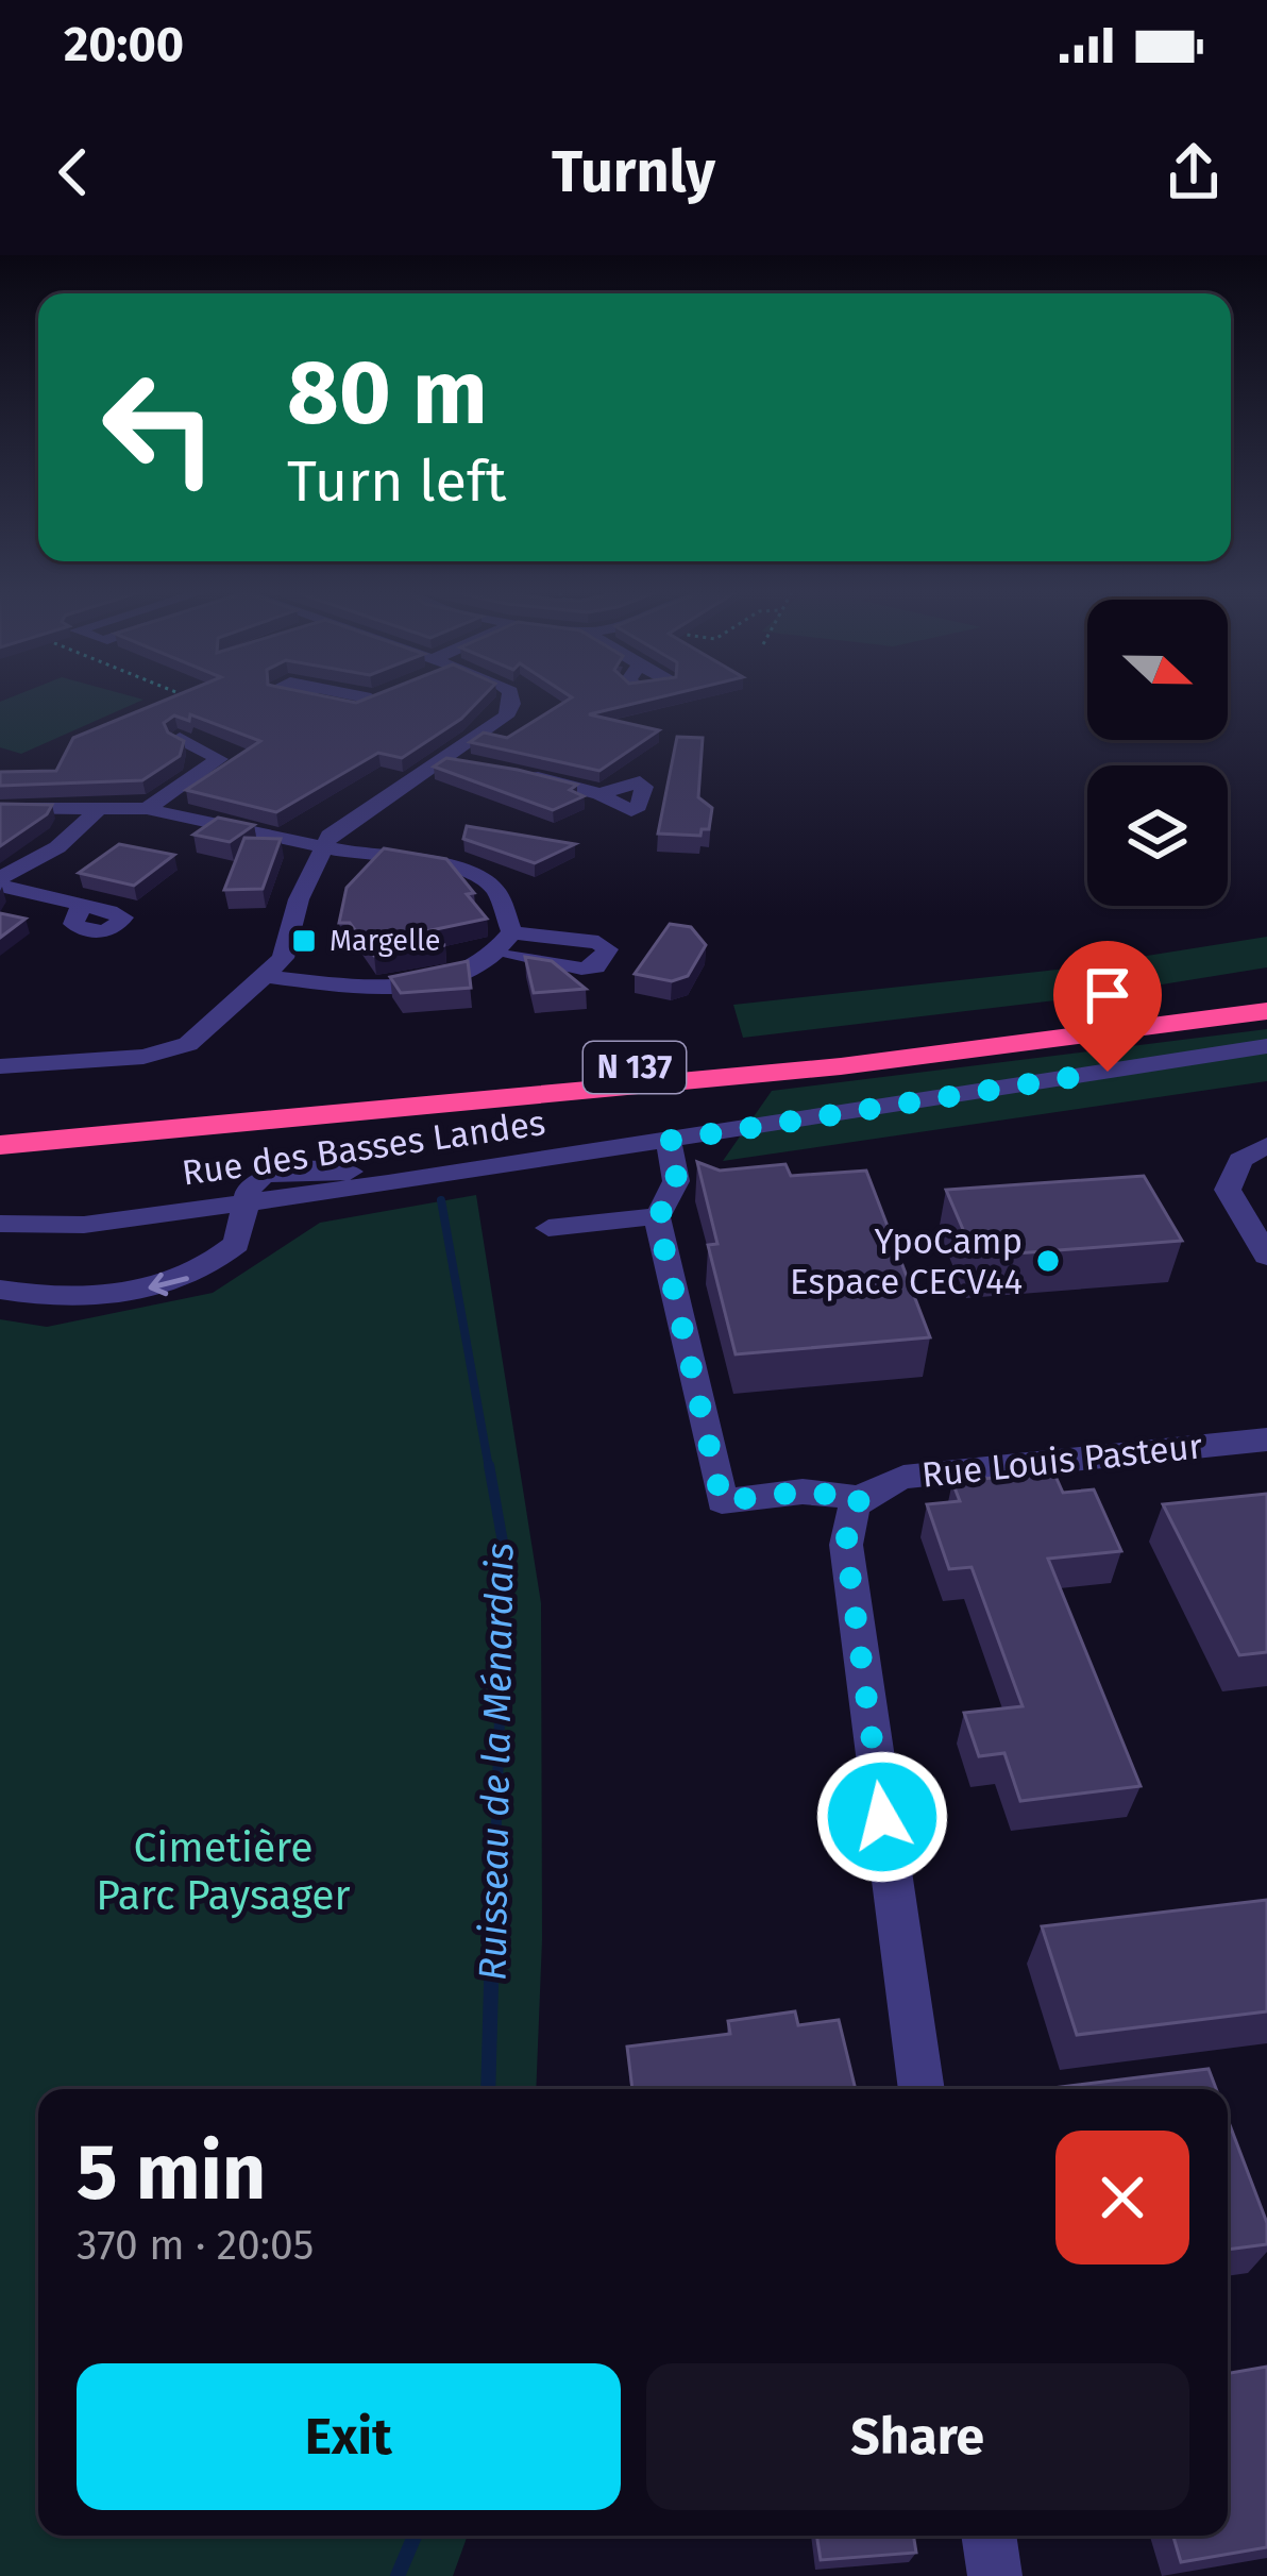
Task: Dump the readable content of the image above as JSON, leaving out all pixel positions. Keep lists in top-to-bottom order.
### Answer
{
  "streets": {
    "highway": ["N 137"],
    "street": ["Rue des Basses Landes", "Rue Louis Pasteur"]
  },
  "water": ["Ruisseau de la Ménardais"],
  "parks": ["Cimetière Parc Paysager"],
  "places": {
    "transit": ["Margelle"],
    "other": ["YpoCamp Espace CECV44"]
  },
  "north": "right",
  "page": {
    "status": "20:00",
    "header": "Turnly",
    "turn": ["80 m", "Turn left"],
    "heading": ["5 min", "370 m · 20:05"],
    "buttons": ["Exit", "Share"]
  }
}
